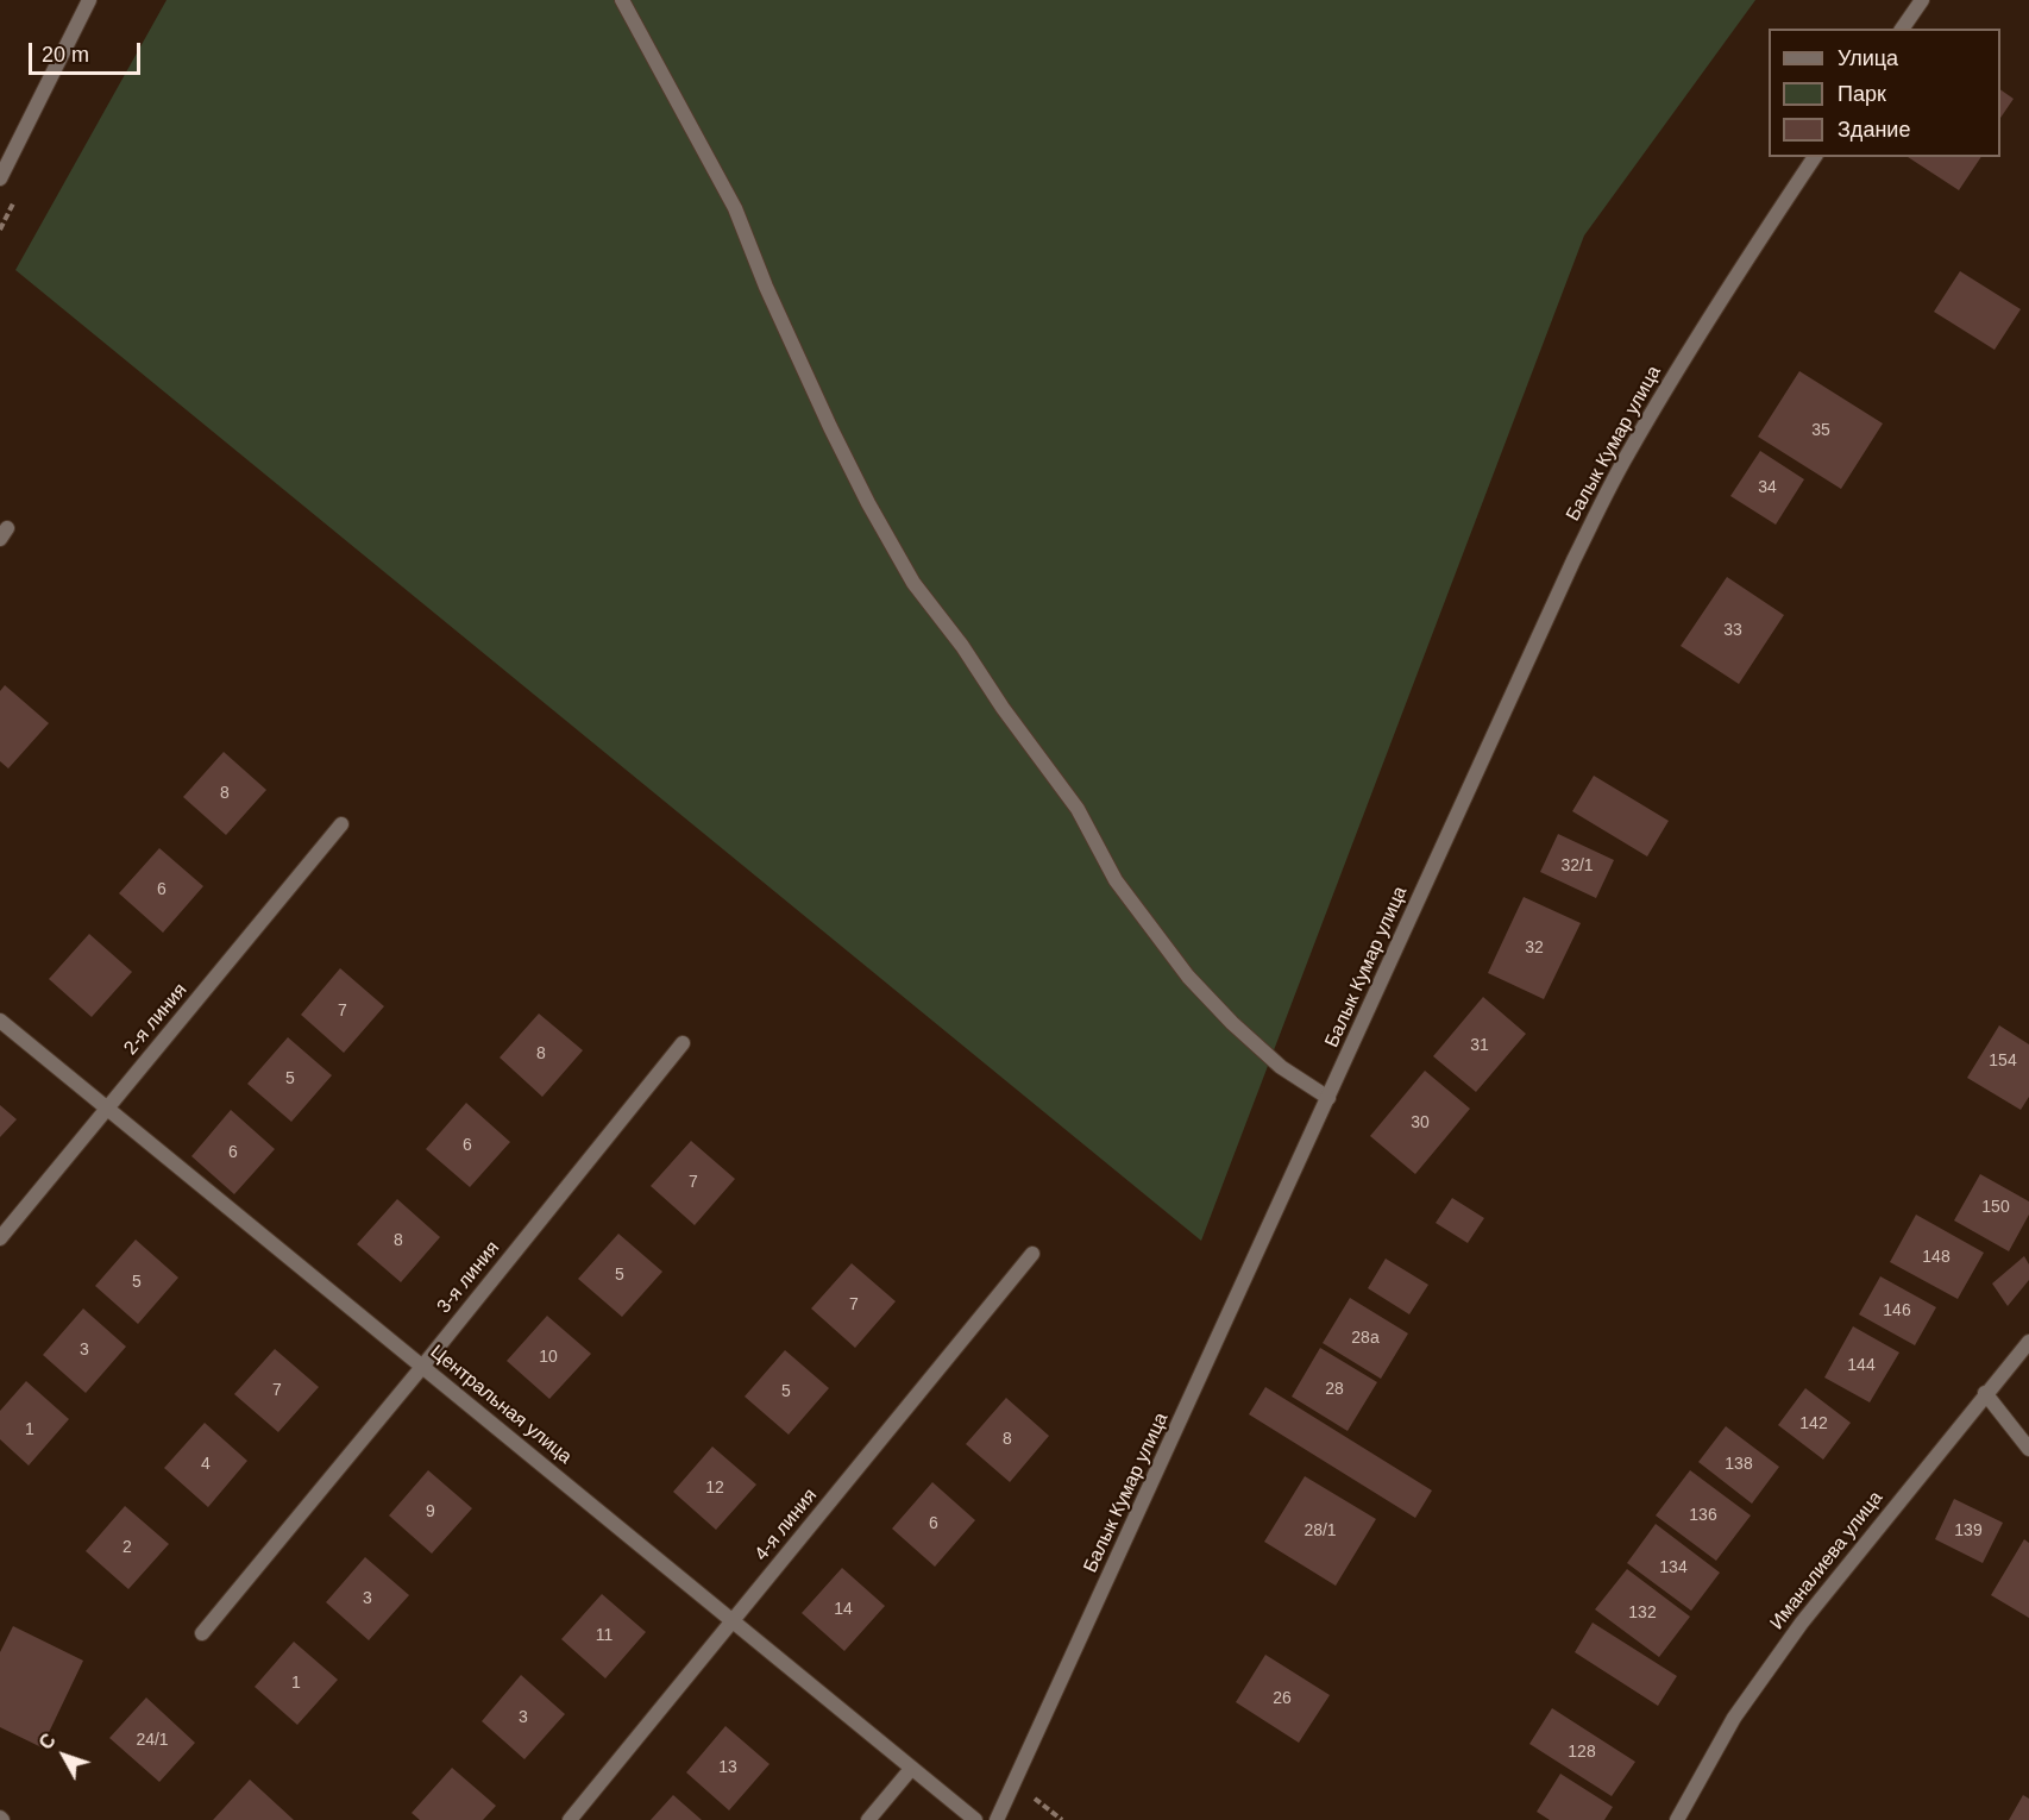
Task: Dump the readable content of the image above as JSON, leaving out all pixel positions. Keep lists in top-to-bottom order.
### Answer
{
  "streets": {
    "street": [
      "Балык Кумар улица",
      "2-я линия",
      "3-я линия",
      "Центральная улица",
      "4-я линия",
      "Иманалиева улица"
    ]
  },
  "crossings": [
    ["2-я линия", "Центральная улица"],
    ["3-я линия", "Центральная улица"],
    ["Центральная улица", "4-я линия"]
  ],
  "house_numbers": [
    "35",
    "34",
    "33",
    "8",
    "32/1",
    "6",
    "32",
    "7",
    "31",
    "8",
    "154",
    "5",
    "30",
    "6",
    "6",
    "7",
    "150",
    "8",
    "148",
    "5",
    "5",
    "7",
    "146",
    "28а",
    "3",
    "10",
    "144",
    "28",
    "7",
    "5",
    "142",
    "1",
    "8",
    "4",
    "138",
    "12",
    "9",
    "136",
    "6",
    "28/1",
    "139",
    "2",
    "134",
    "3",
    "14",
    "132",
    "11",
    "1",
    "26",
    "3",
    "24/1",
    "128",
    "13"
  ],
  "legend": ["Улица", "Парк", "Здание"],
  "scale_bar": "20 m",
  "north": "top left"
}
